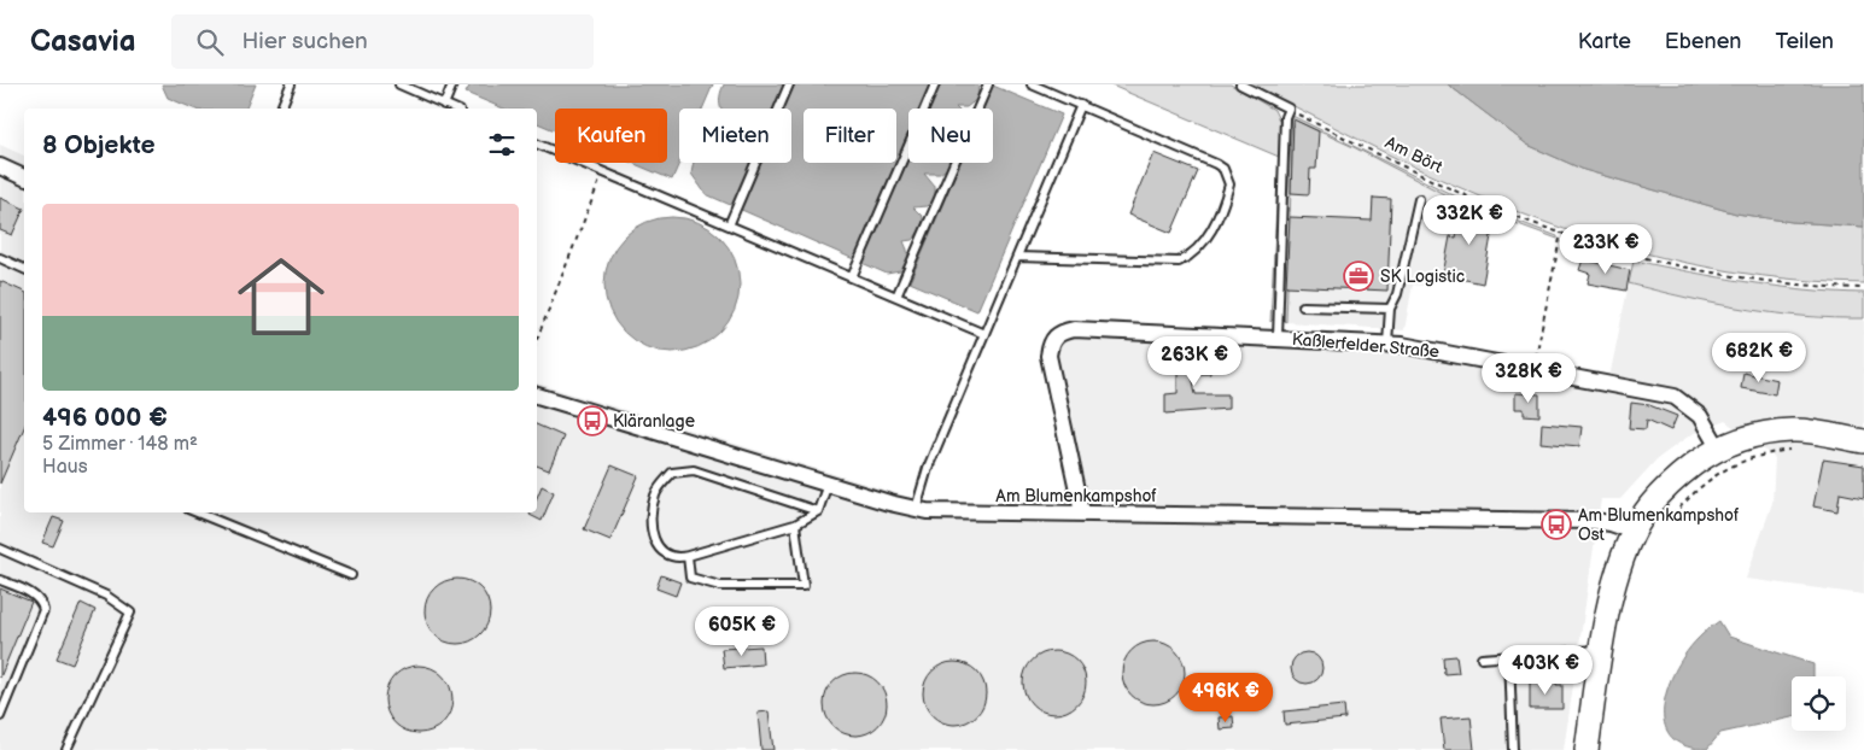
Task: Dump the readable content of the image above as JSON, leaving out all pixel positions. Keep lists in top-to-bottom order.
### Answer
{
  "streets": {
    "street": ["Kaßlerfelder Straße", "Am Blumenkampshof"],
    "path": ["Am Bört"]
  },
  "crossings": [
    ["Kaßlerfelder Straße", "Am Blumenkampshof"]
  ],
  "places": {
    "office": ["SK Logistic"],
    "bus stop": ["Kläranlage", "Am Blumenkampshof Ost"]
  },
  "page": {
    "header": "Casavia",
    "search": "Hier suchen",
    "nav": ["Karte", "Ebenen", "Teilen"],
    "chip": [
      "Kaufen",
      "Mieten",
      "Filter",
      "Neu"
    ],
    "heading": "8 Objekte",
    "list": [
      {
        "name": "496 000 €",
        "note": "5 Zimmer · 148 m² · Haus"
      }
    ],
    "price": [
      "332K €",
      "233K €",
      "682K €",
      "263K €",
      "328K €",
      "605K €",
      "403K €",
      "496K €"
    ]
  }
}
